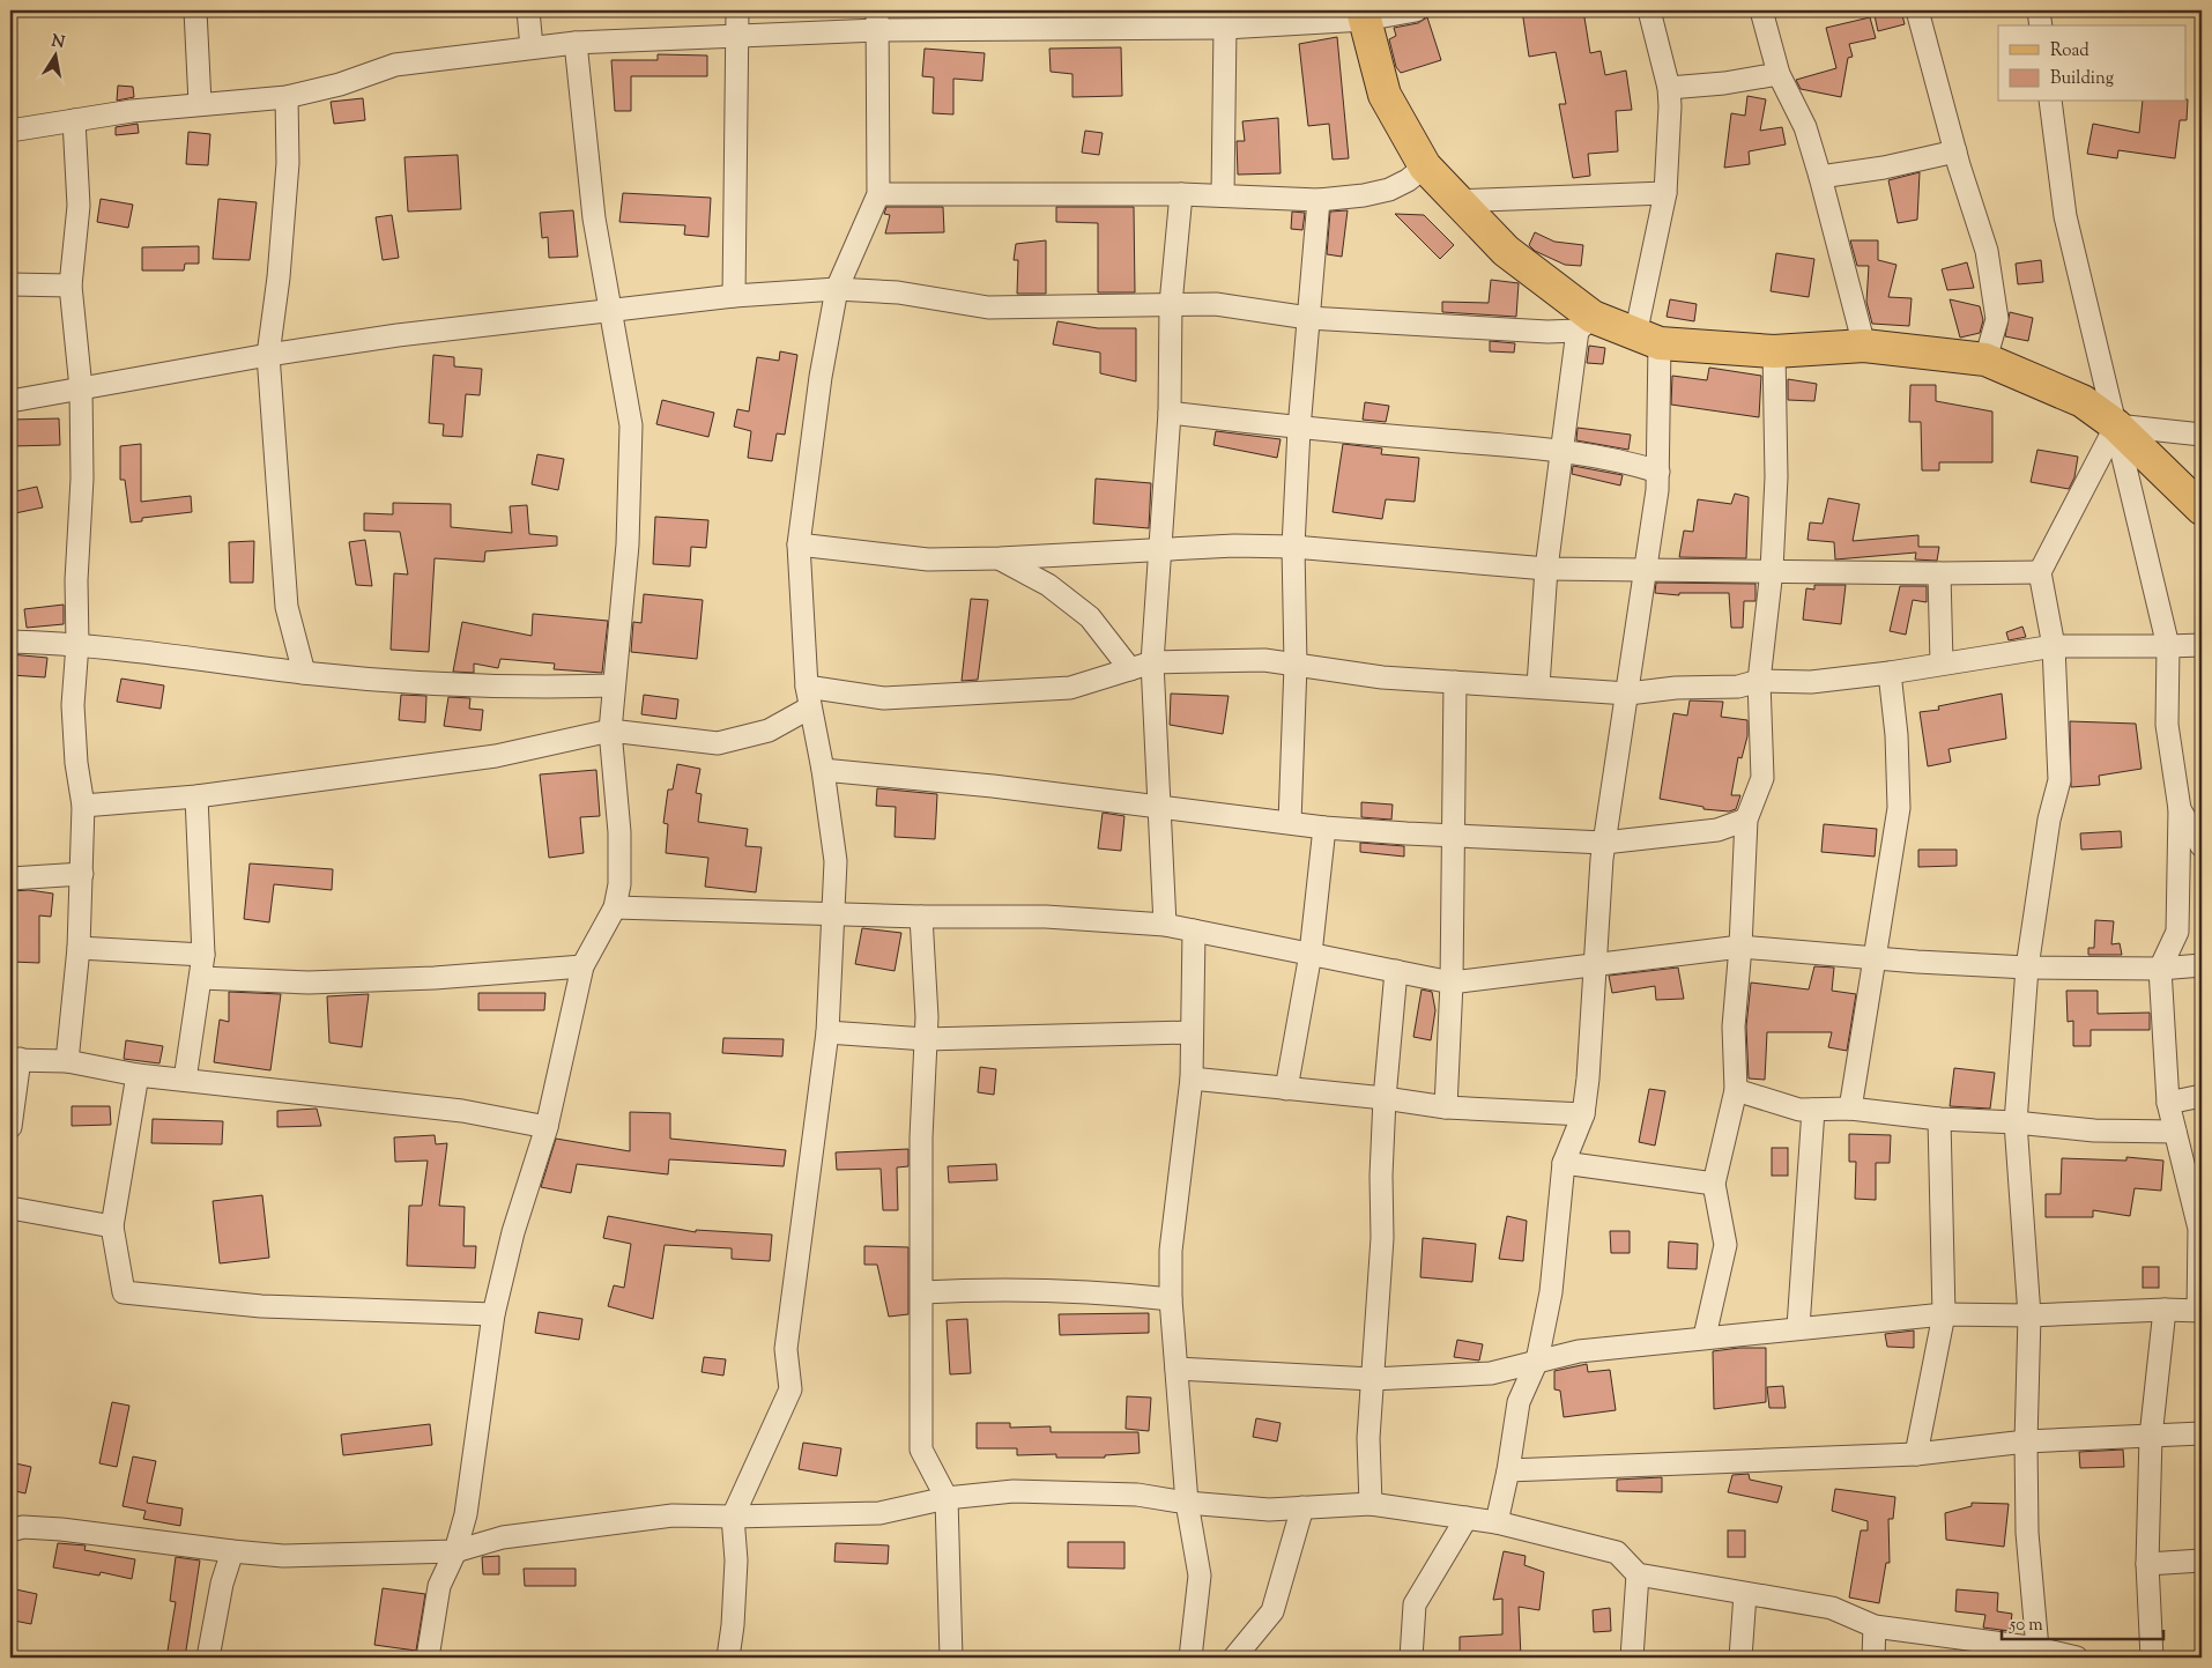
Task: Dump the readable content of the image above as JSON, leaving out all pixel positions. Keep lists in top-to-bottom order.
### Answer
{
  "legend": ["Road", "Building"],
  "scale_bar": "50 m",
  "north": "top"
}
